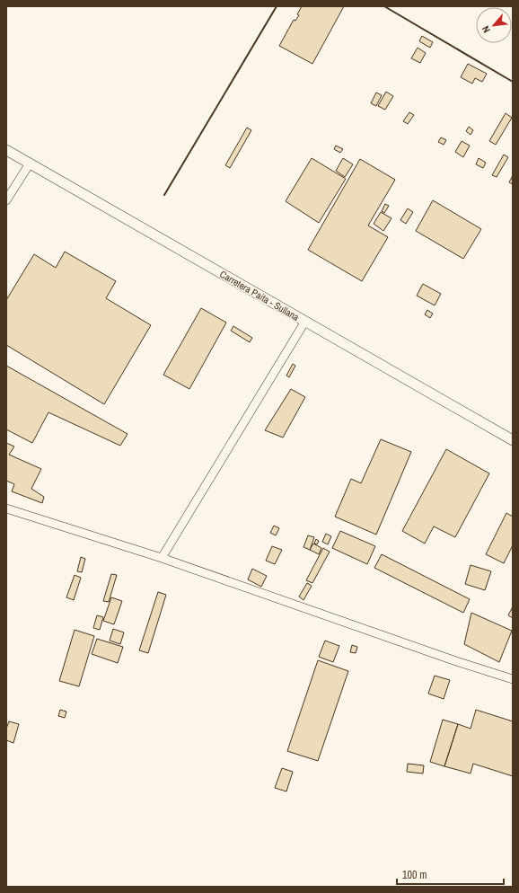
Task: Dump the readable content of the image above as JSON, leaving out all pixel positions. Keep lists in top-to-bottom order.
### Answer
{
  "streets": {
    "main road": ["Carretera Paita - Sullana"]
  },
  "scale_bar": "100 m",
  "north": "bottom left"
}
